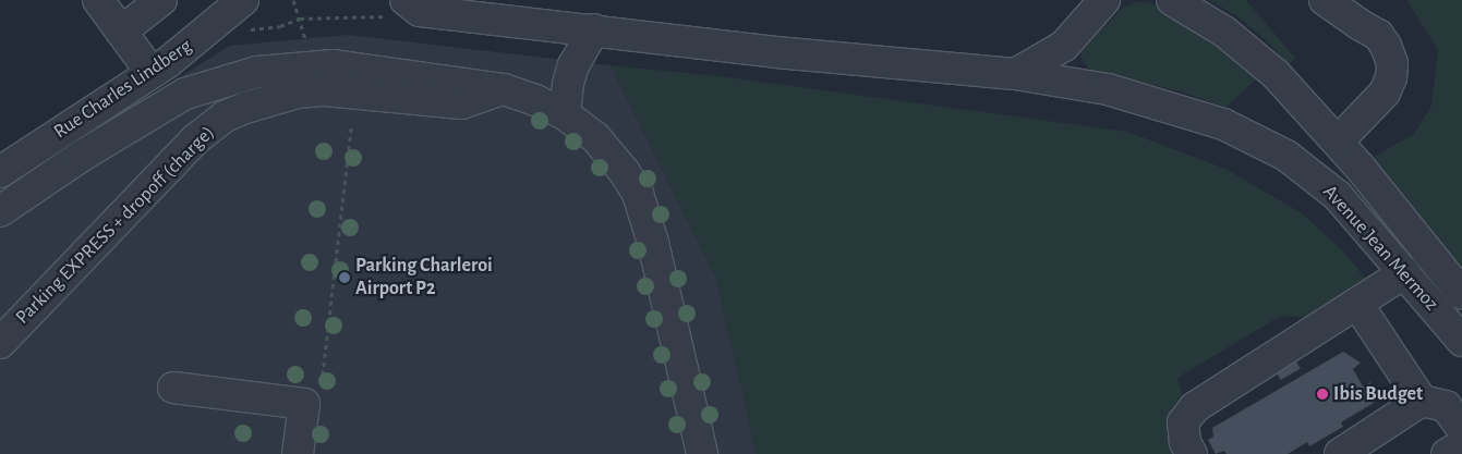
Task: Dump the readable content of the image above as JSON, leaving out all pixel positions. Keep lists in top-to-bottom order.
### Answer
{
  "streets": {
    "street": ["Rue Charles Lindberg", "Parking EXPRESS + dropoff (charge)", "Avenue Jean Mermoz"]
  },
  "places": ["Parking Charleroi Airport P2", "Ibis Budget"]
}
